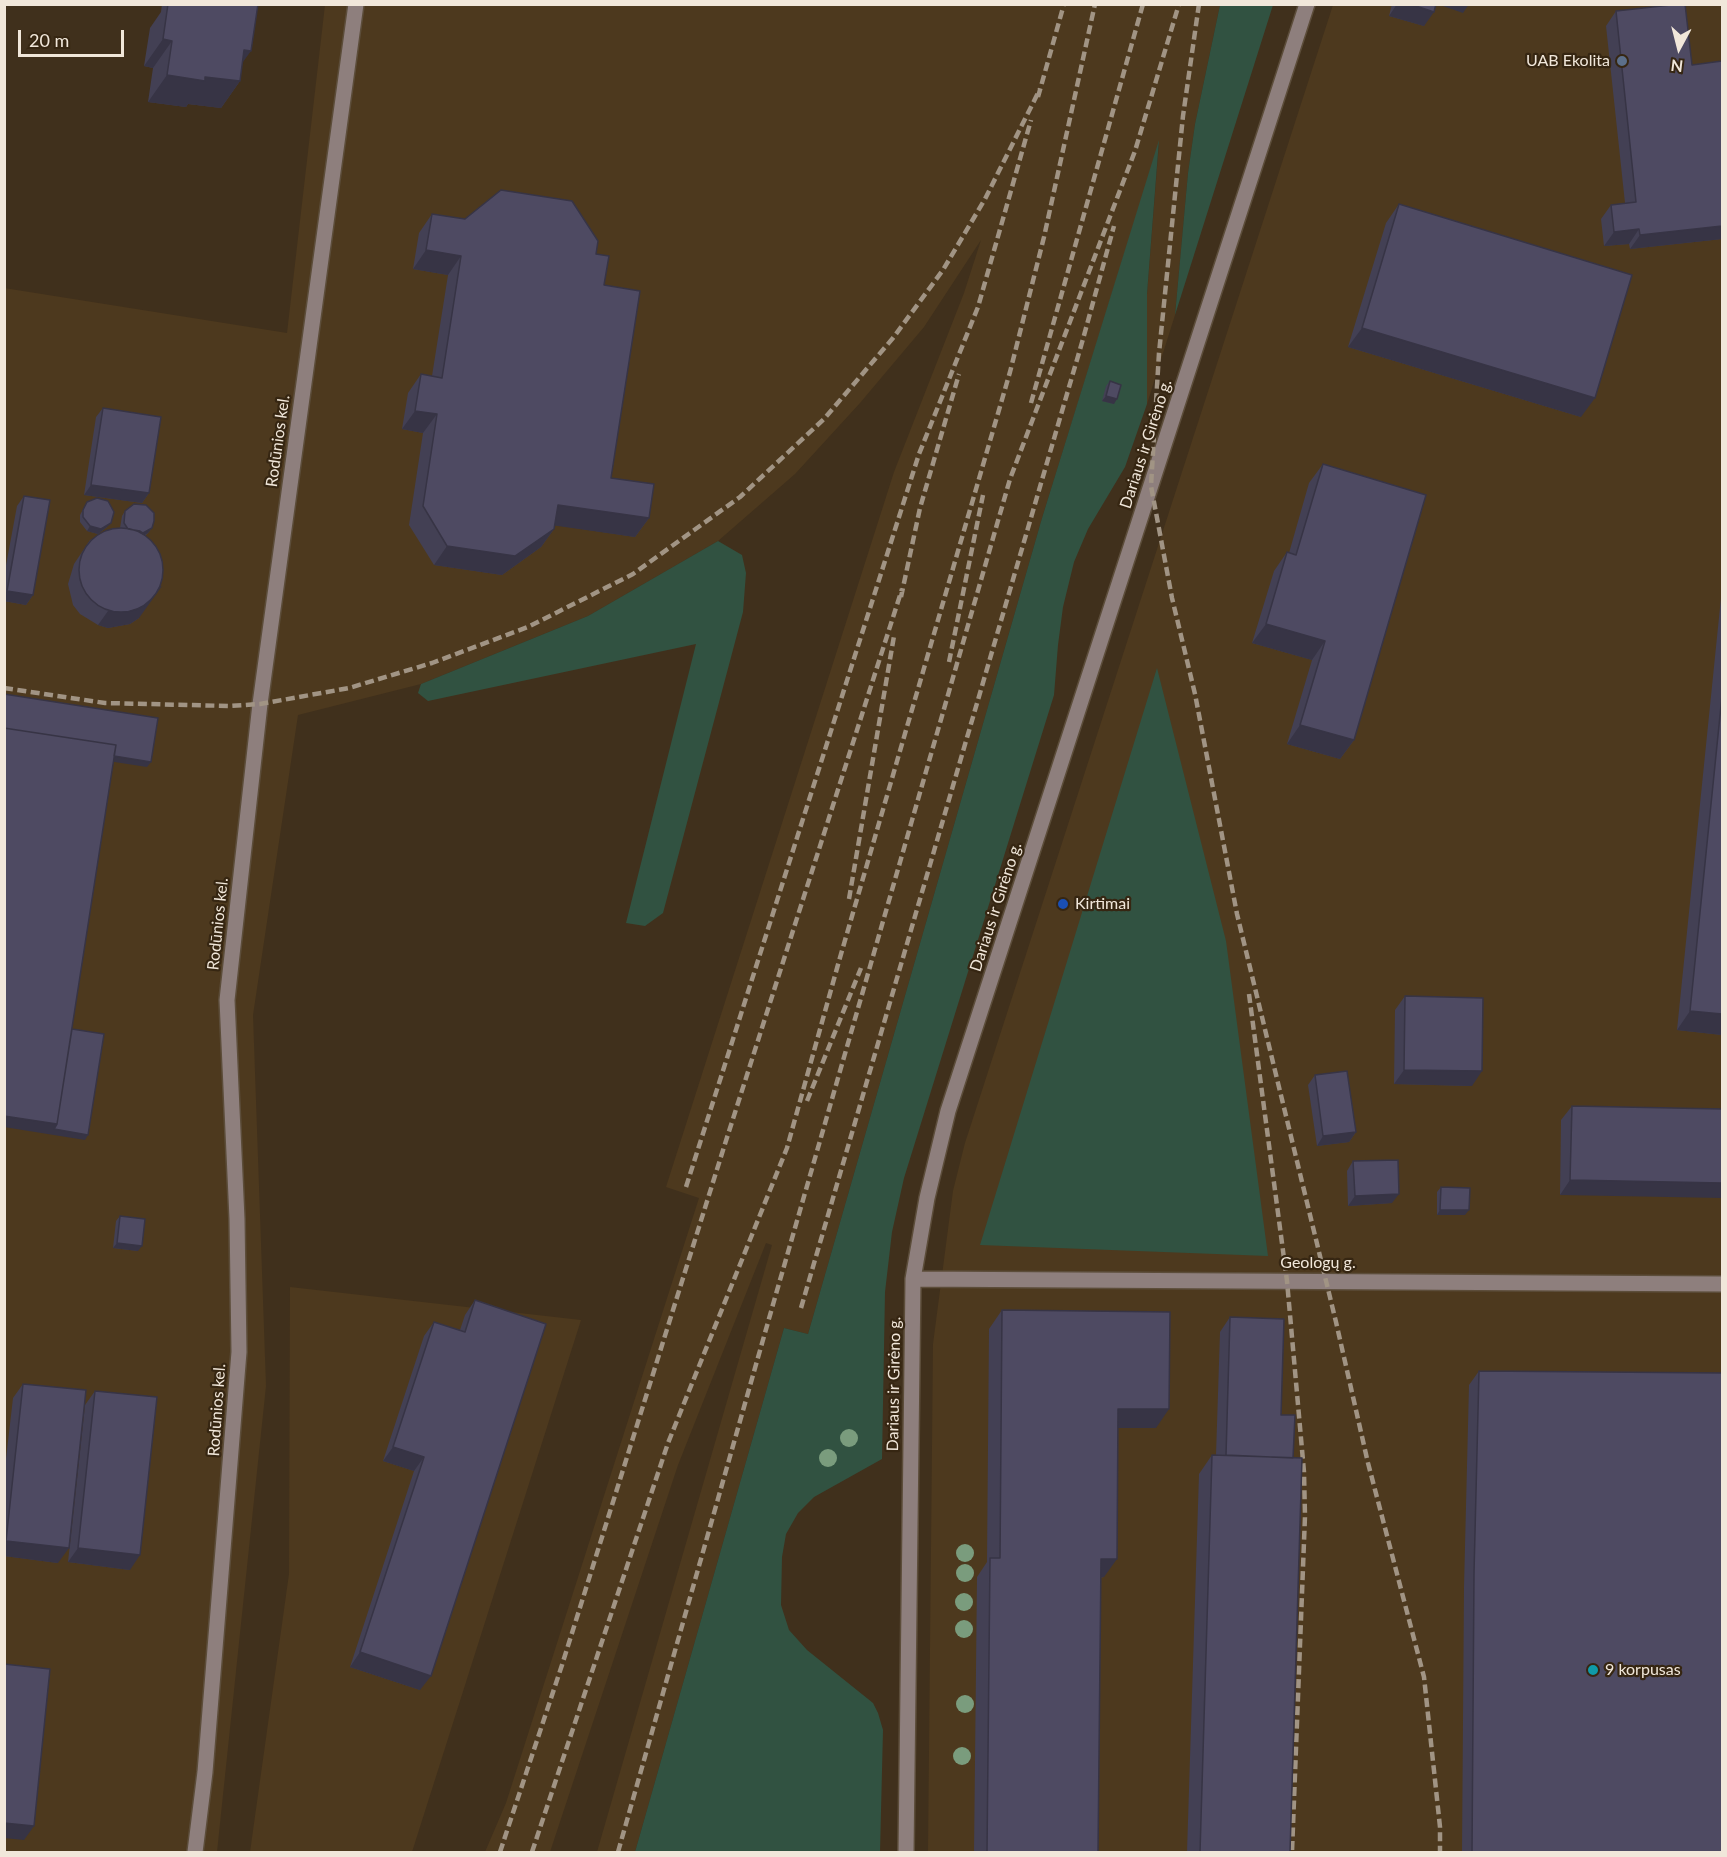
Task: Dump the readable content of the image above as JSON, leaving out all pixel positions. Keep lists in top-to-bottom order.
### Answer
{
  "streets": {
    "street": ["Rodūnios kel.", "Dariaus ir Girėno g.", "Geologų g."]
  },
  "crossings": [
    ["Dariaus ir Girėno g.", "Geologų g."]
  ],
  "places": ["UAB Ekolita", "Kirtimai", "9 korpusas"],
  "scale_bar": "20 m",
  "north": "bottom"
}
